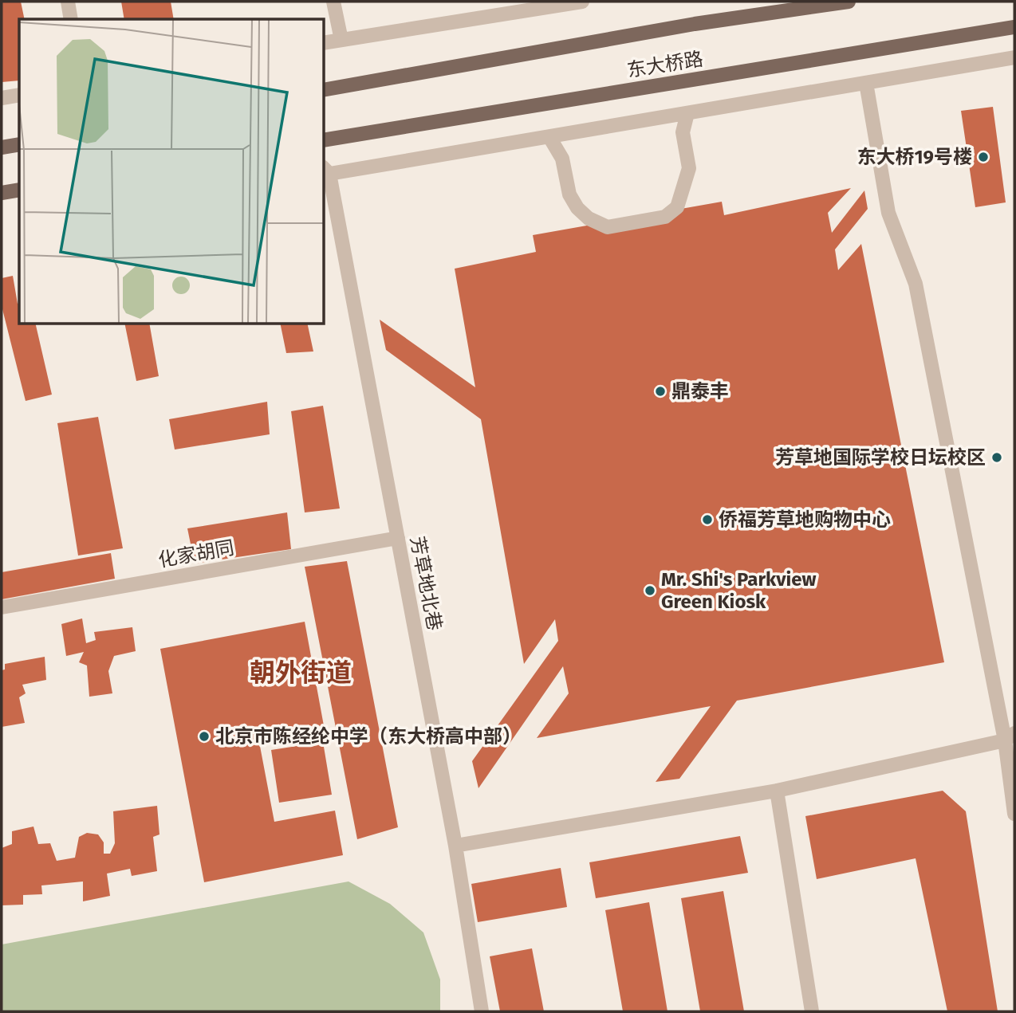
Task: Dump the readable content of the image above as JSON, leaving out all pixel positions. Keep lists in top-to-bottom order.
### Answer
{
  "streets": {
    "main road": ["东大桥路"],
    "street": ["化家胡同", "芳草地北巷"]
  },
  "crossings": [
    ["化家胡同", "芳草地北巷"]
  ],
  "districts": ["朝外街道"],
  "places": [
    "东大桥19号楼",
    "鼎泰丰",
    "芳草地国际学校日坛校区",
    "侨福芳草地购物中心",
    "Mr. Shi's Parkview Green Kiosk",
    "北京市陈经纶中学（东大桥高中部）"
  ]
}
